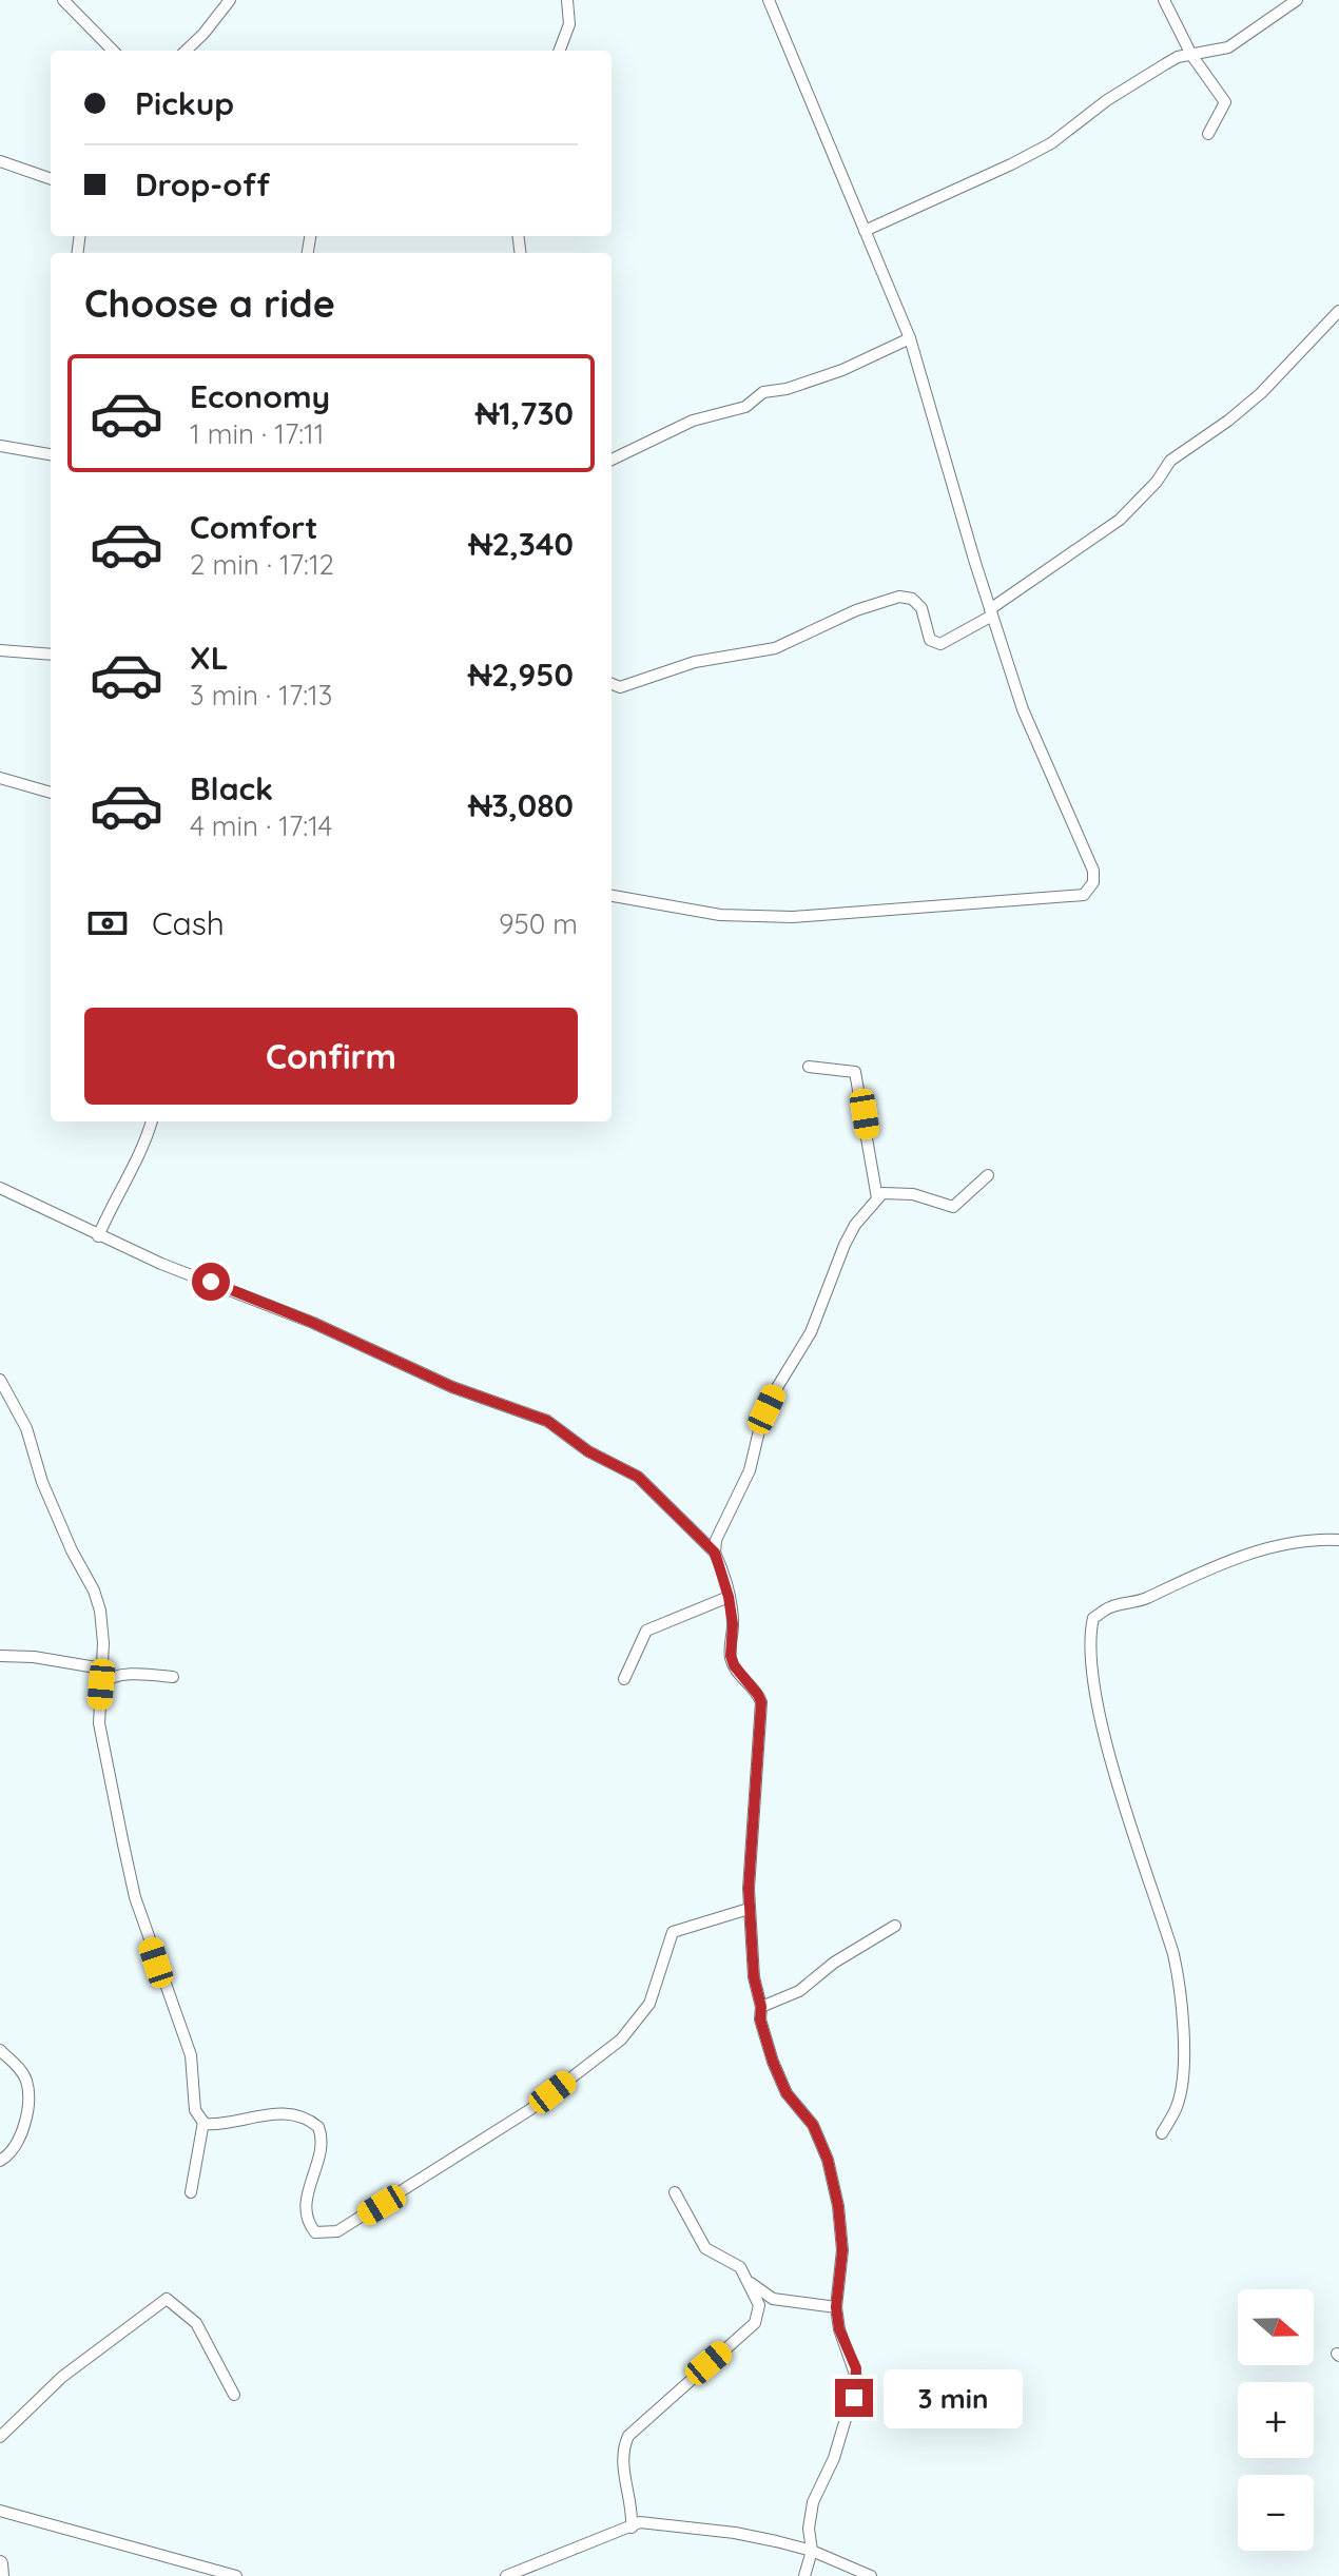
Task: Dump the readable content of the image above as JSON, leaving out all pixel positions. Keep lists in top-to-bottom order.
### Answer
{
  "north": "right",
  "page": {
    "banner": ["Pickup", "Drop-off"],
    "heading": "Choose a ride",
    "list": [
      {
        "name": "Economy",
        "note": "1 min · 17:11",
        "value": "₦1,730"
      },
      {
        "name": "Comfort",
        "note": "2 min · 17:12",
        "value": "₦2,340"
      },
      {
        "name": "XL",
        "note": "3 min · 17:13",
        "value": "₦2,950"
      },
      {
        "name": "Black",
        "note": "4 min · 17:14",
        "value": "₦3,080"
      }
    ],
    "pay": ["Cash", "950 m"],
    "buttons": "Confirm",
    "map_buttons": ["+", "−"],
    "bubble": "3 min"
  }
}
